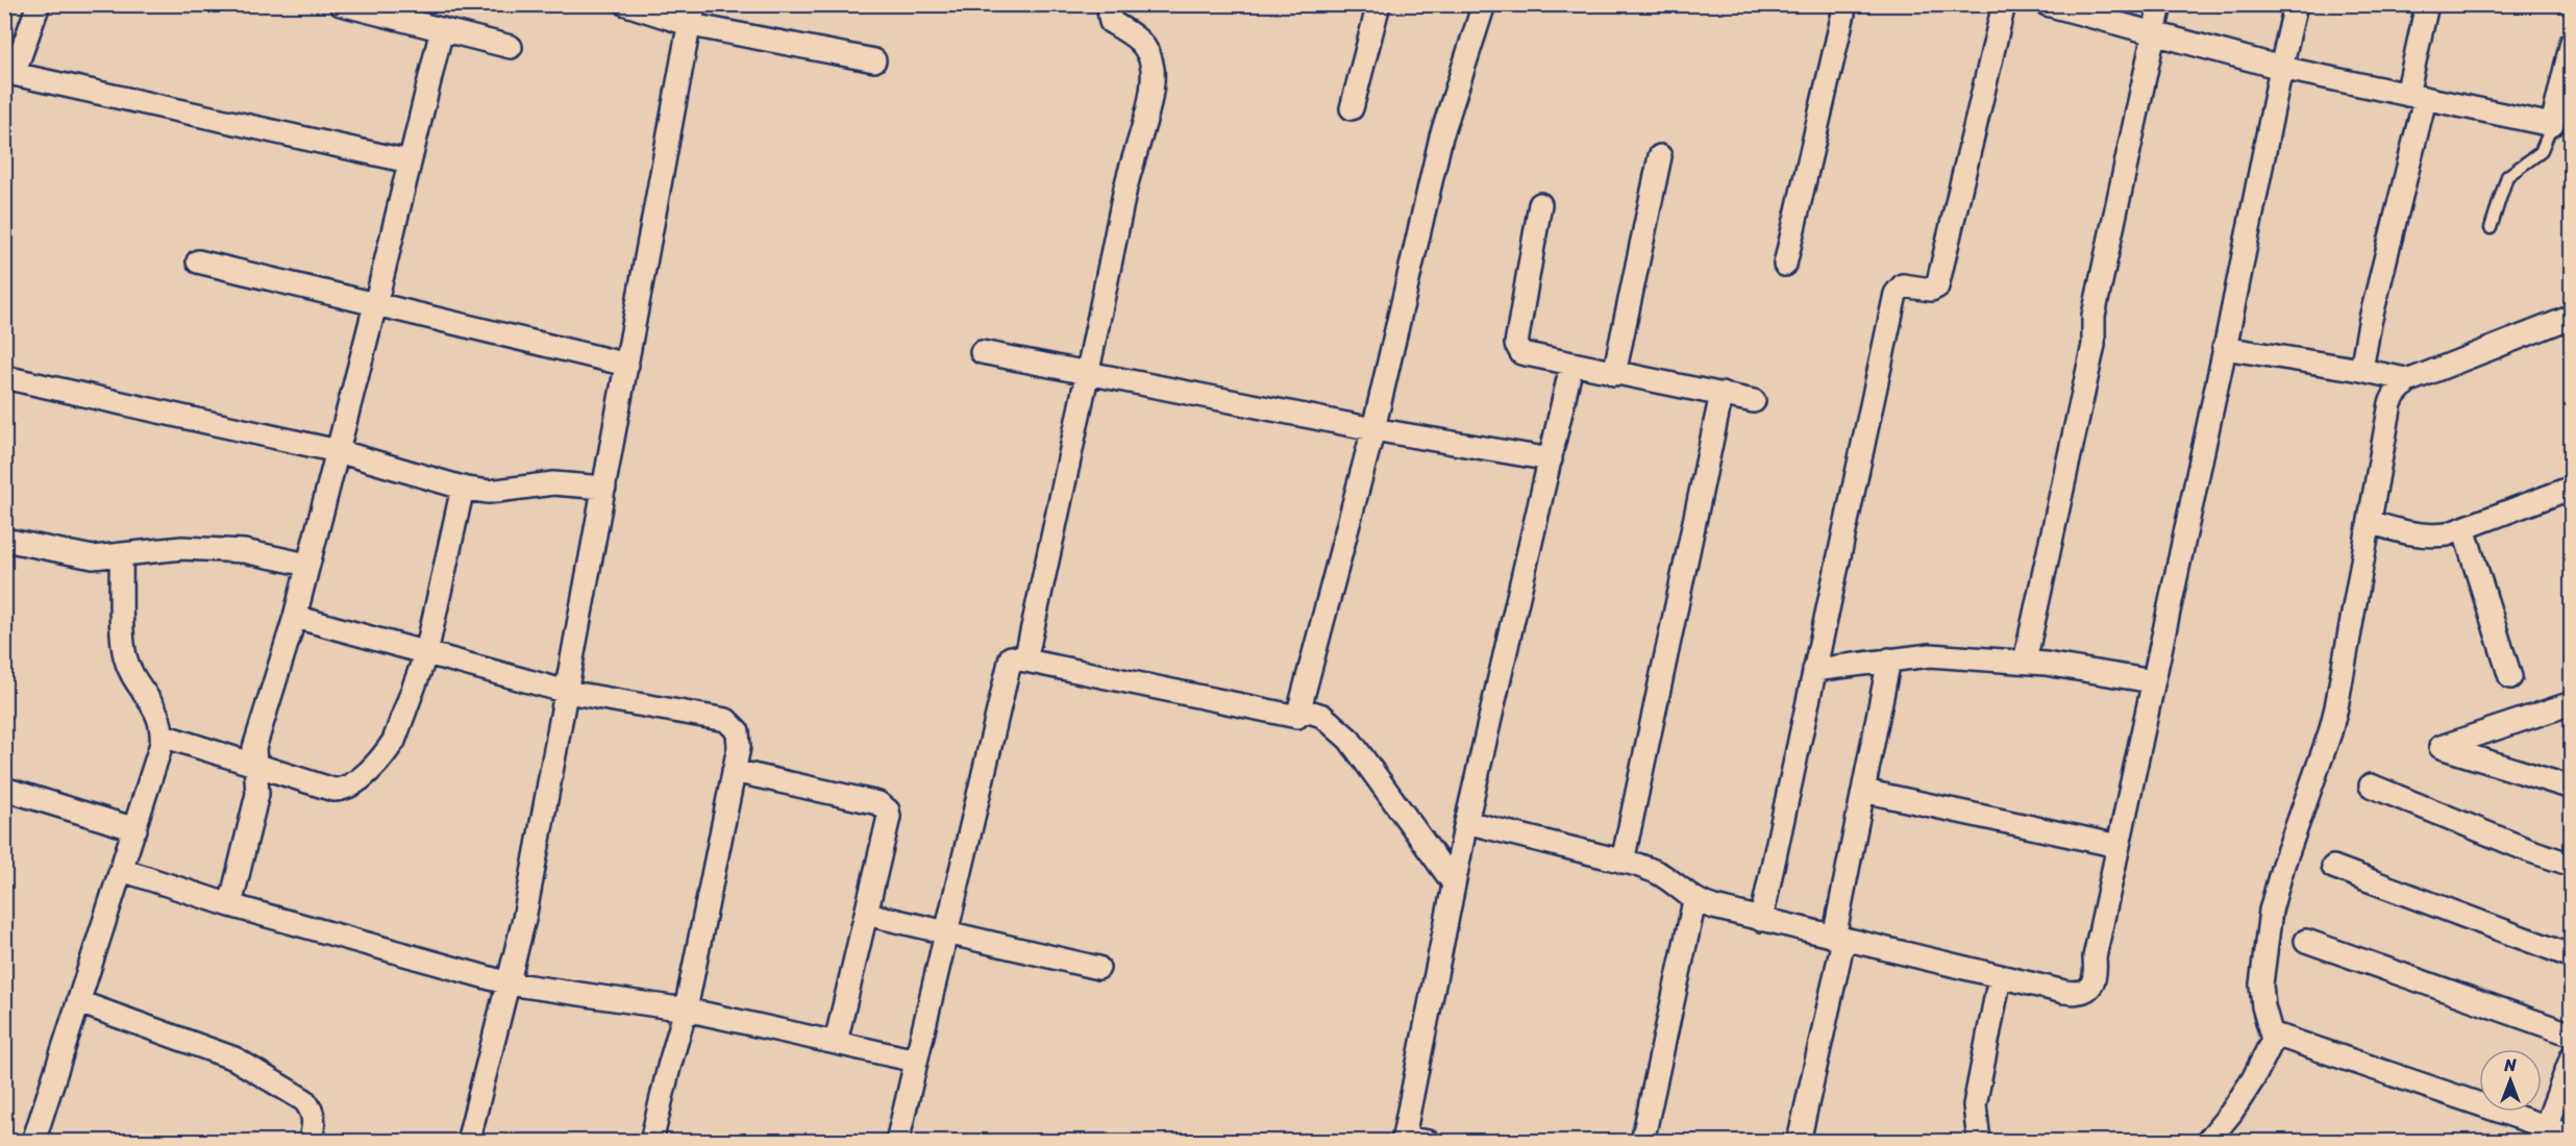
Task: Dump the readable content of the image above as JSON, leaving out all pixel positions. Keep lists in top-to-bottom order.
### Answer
{
  "north": "top"
}
